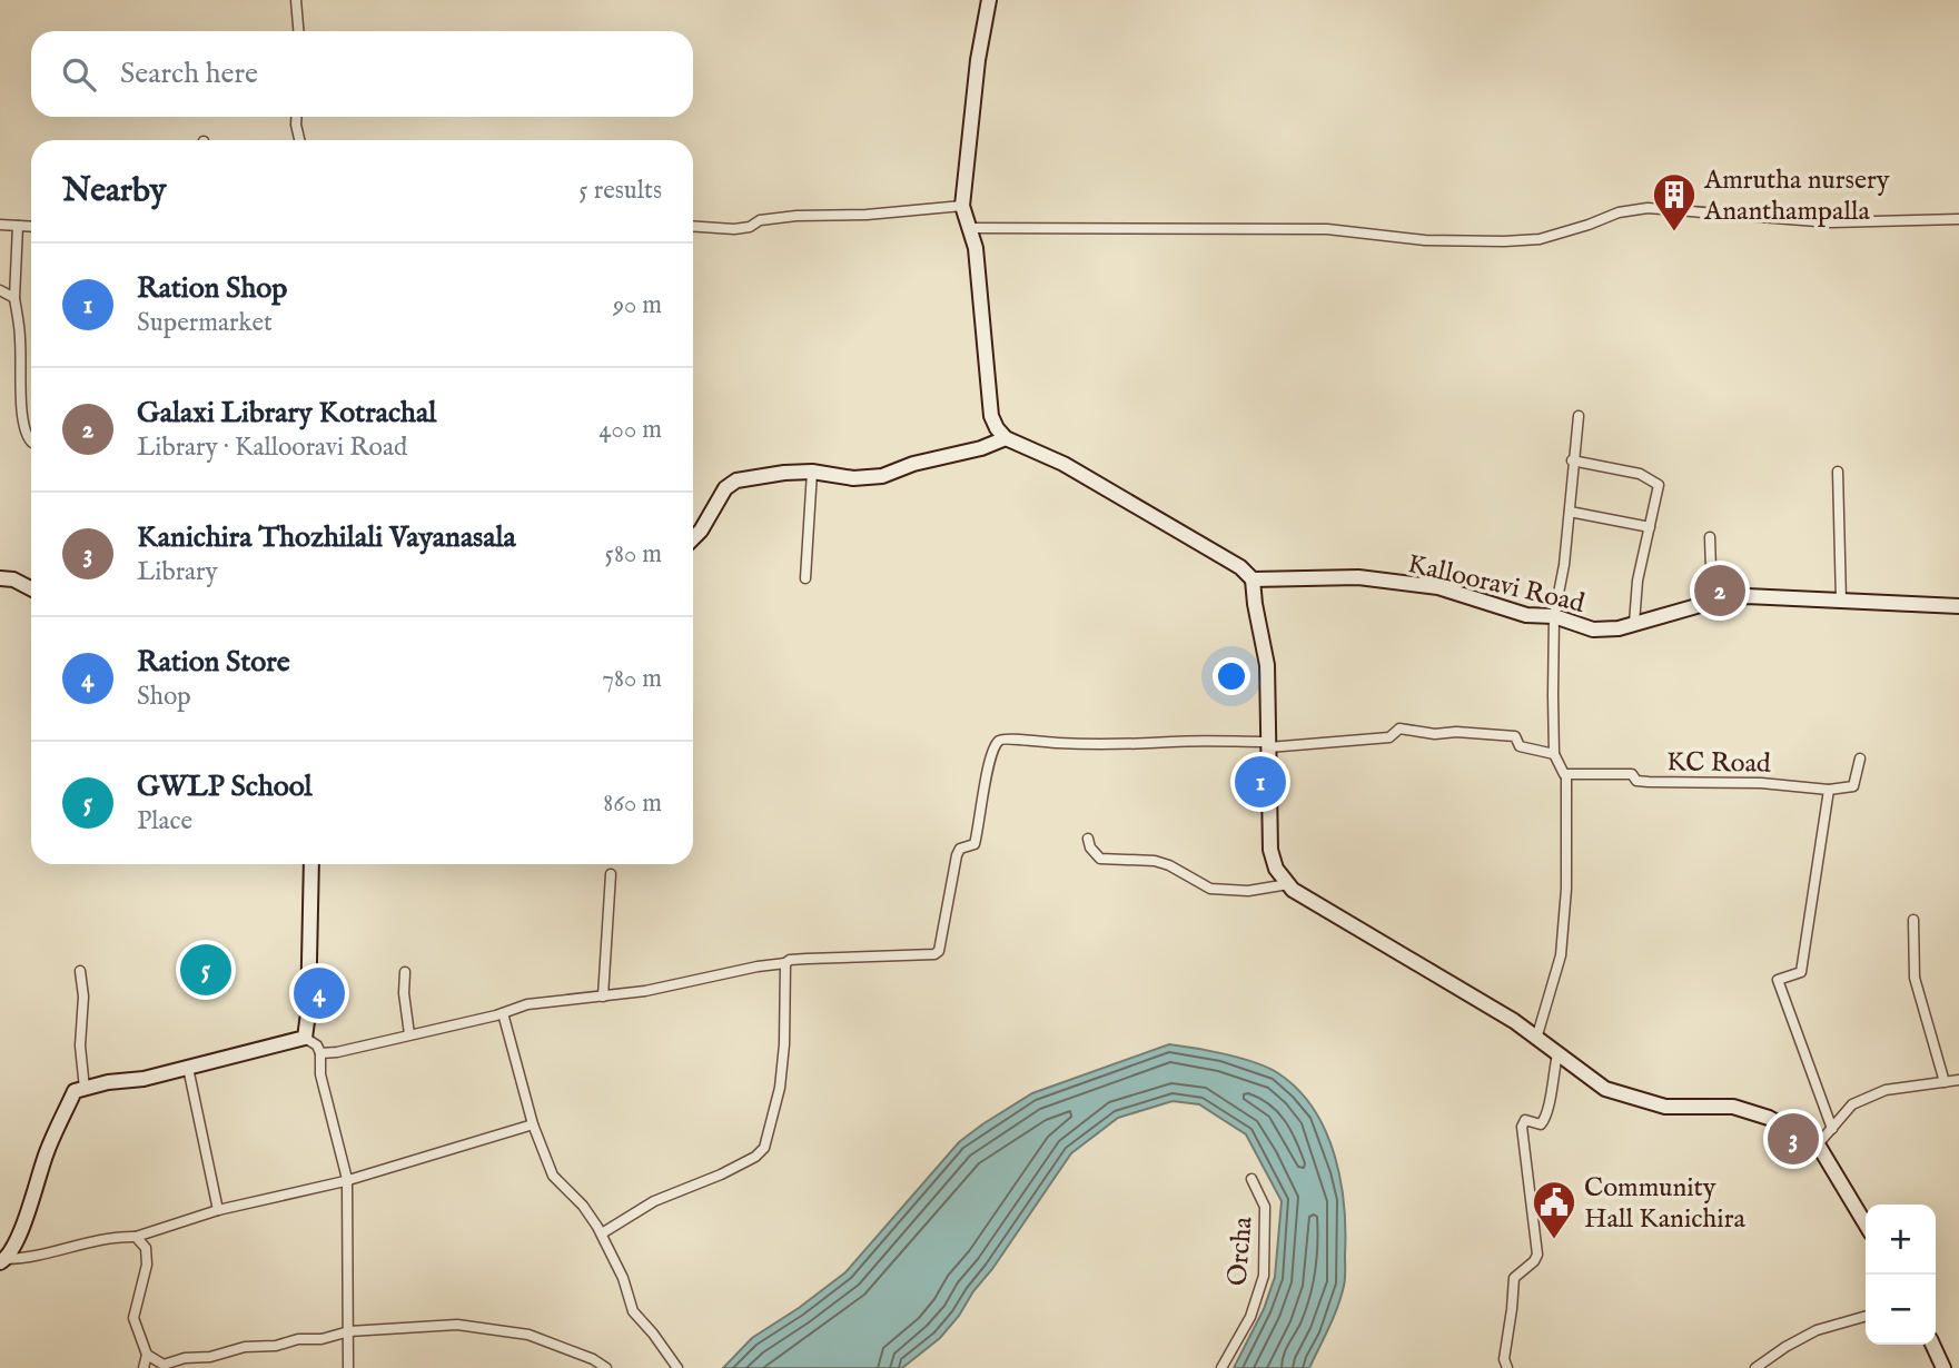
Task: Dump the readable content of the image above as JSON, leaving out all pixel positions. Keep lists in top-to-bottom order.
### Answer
{
  "streets": {
    "main road": ["Kallooravi Road"],
    "street": ["KC Road", "Orcha"]
  },
  "places": {
    "building": ["Amrutha nursery Ananthampalla"],
    "public building": ["Community Hall Kanichira"]
  },
  "page": {
    "search": "Search here",
    "heading": ["Nearby", "5 results"],
    "list": [
      {
        "mark": "1",
        "name": "Ration Shop",
        "note": "Supermarket",
        "value": "90 m"
      },
      {
        "mark": "2",
        "name": "Galaxi Library Kotrachal",
        "note": "Library · Kallooravi Road",
        "value": "400 m"
      },
      {
        "mark": "3",
        "name": "Kanichira Thozhilali Vayanasala",
        "note": "Library",
        "value": "580 m"
      },
      {
        "mark": "4",
        "name": "Ration Store",
        "note": "Shop",
        "value": "780 m"
      },
      {
        "mark": "5",
        "name": "GWLP School",
        "note": "Place",
        "value": "860 m"
      }
    ],
    "pins": [
      "2",
      "1",
      "5",
      "4",
      "3"
    ],
    "map_buttons": ["+", "−"]
  }
}
